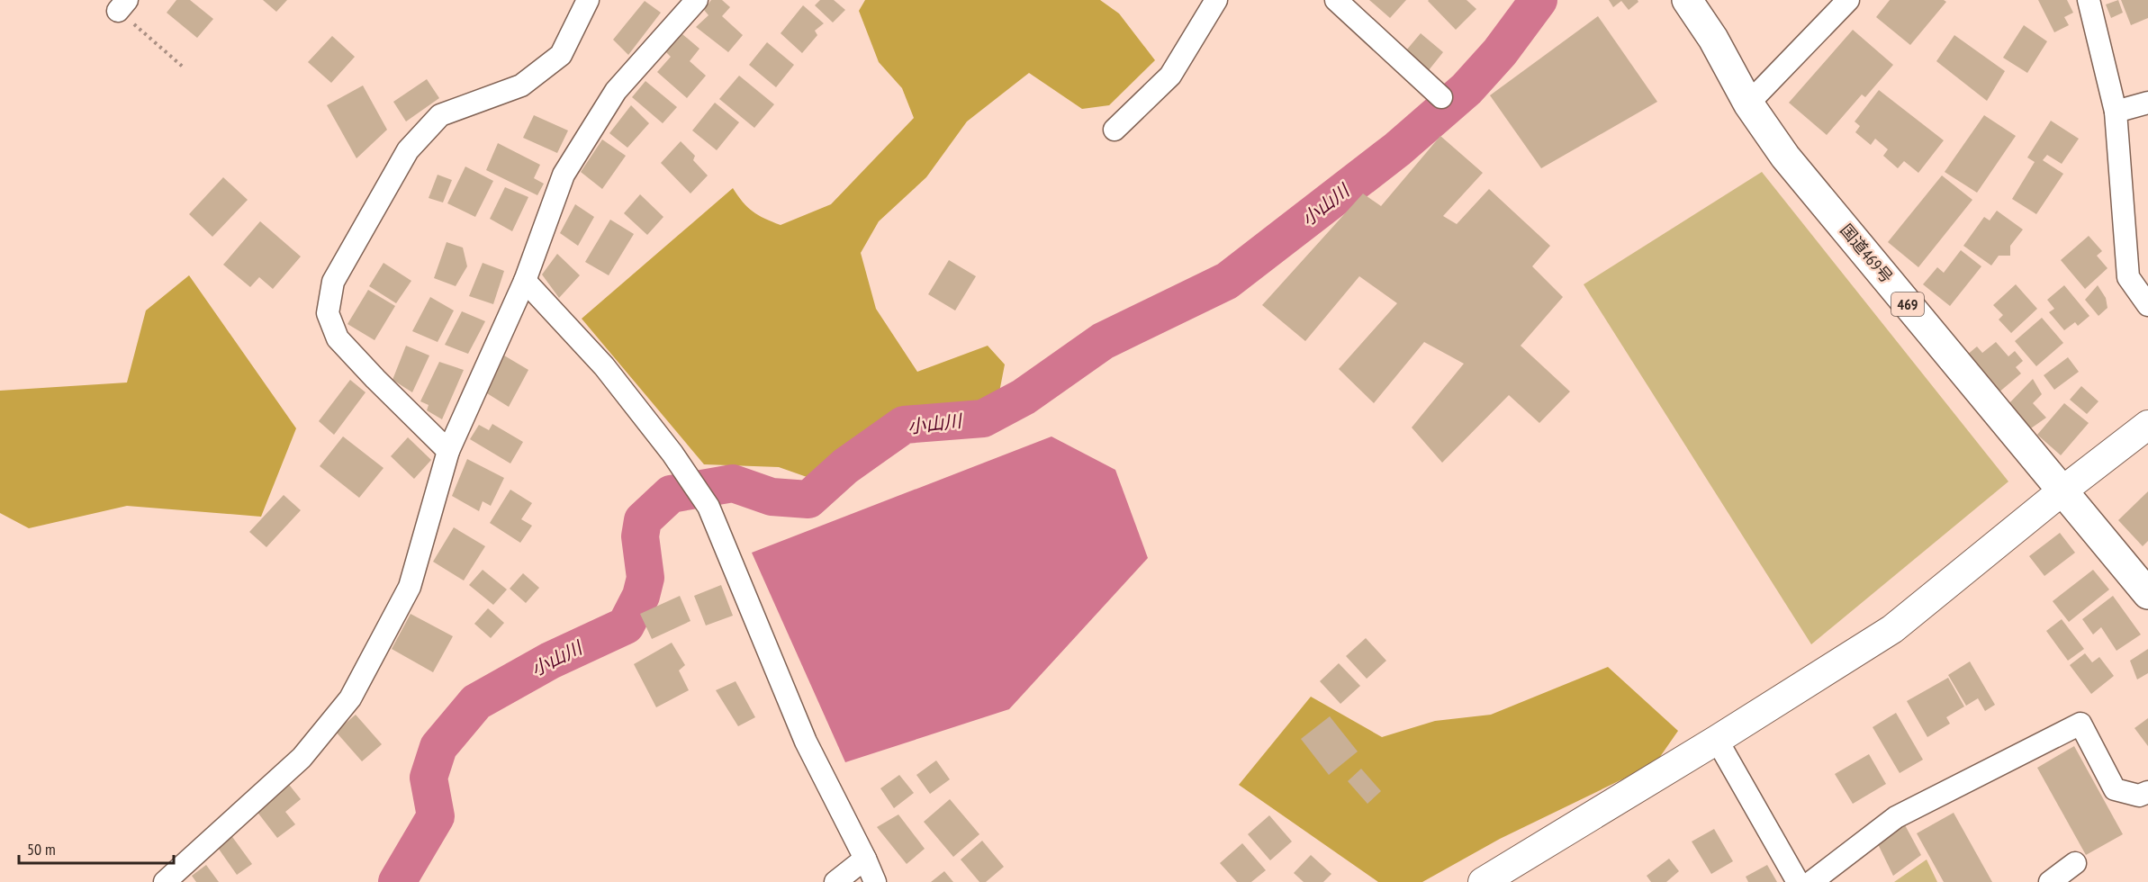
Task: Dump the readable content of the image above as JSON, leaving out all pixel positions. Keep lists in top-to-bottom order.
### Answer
{
  "streets": {
    "highway": ["国道469号", "469"]
  },
  "water": ["小山川"],
  "scale_bar": "50 m"
}
